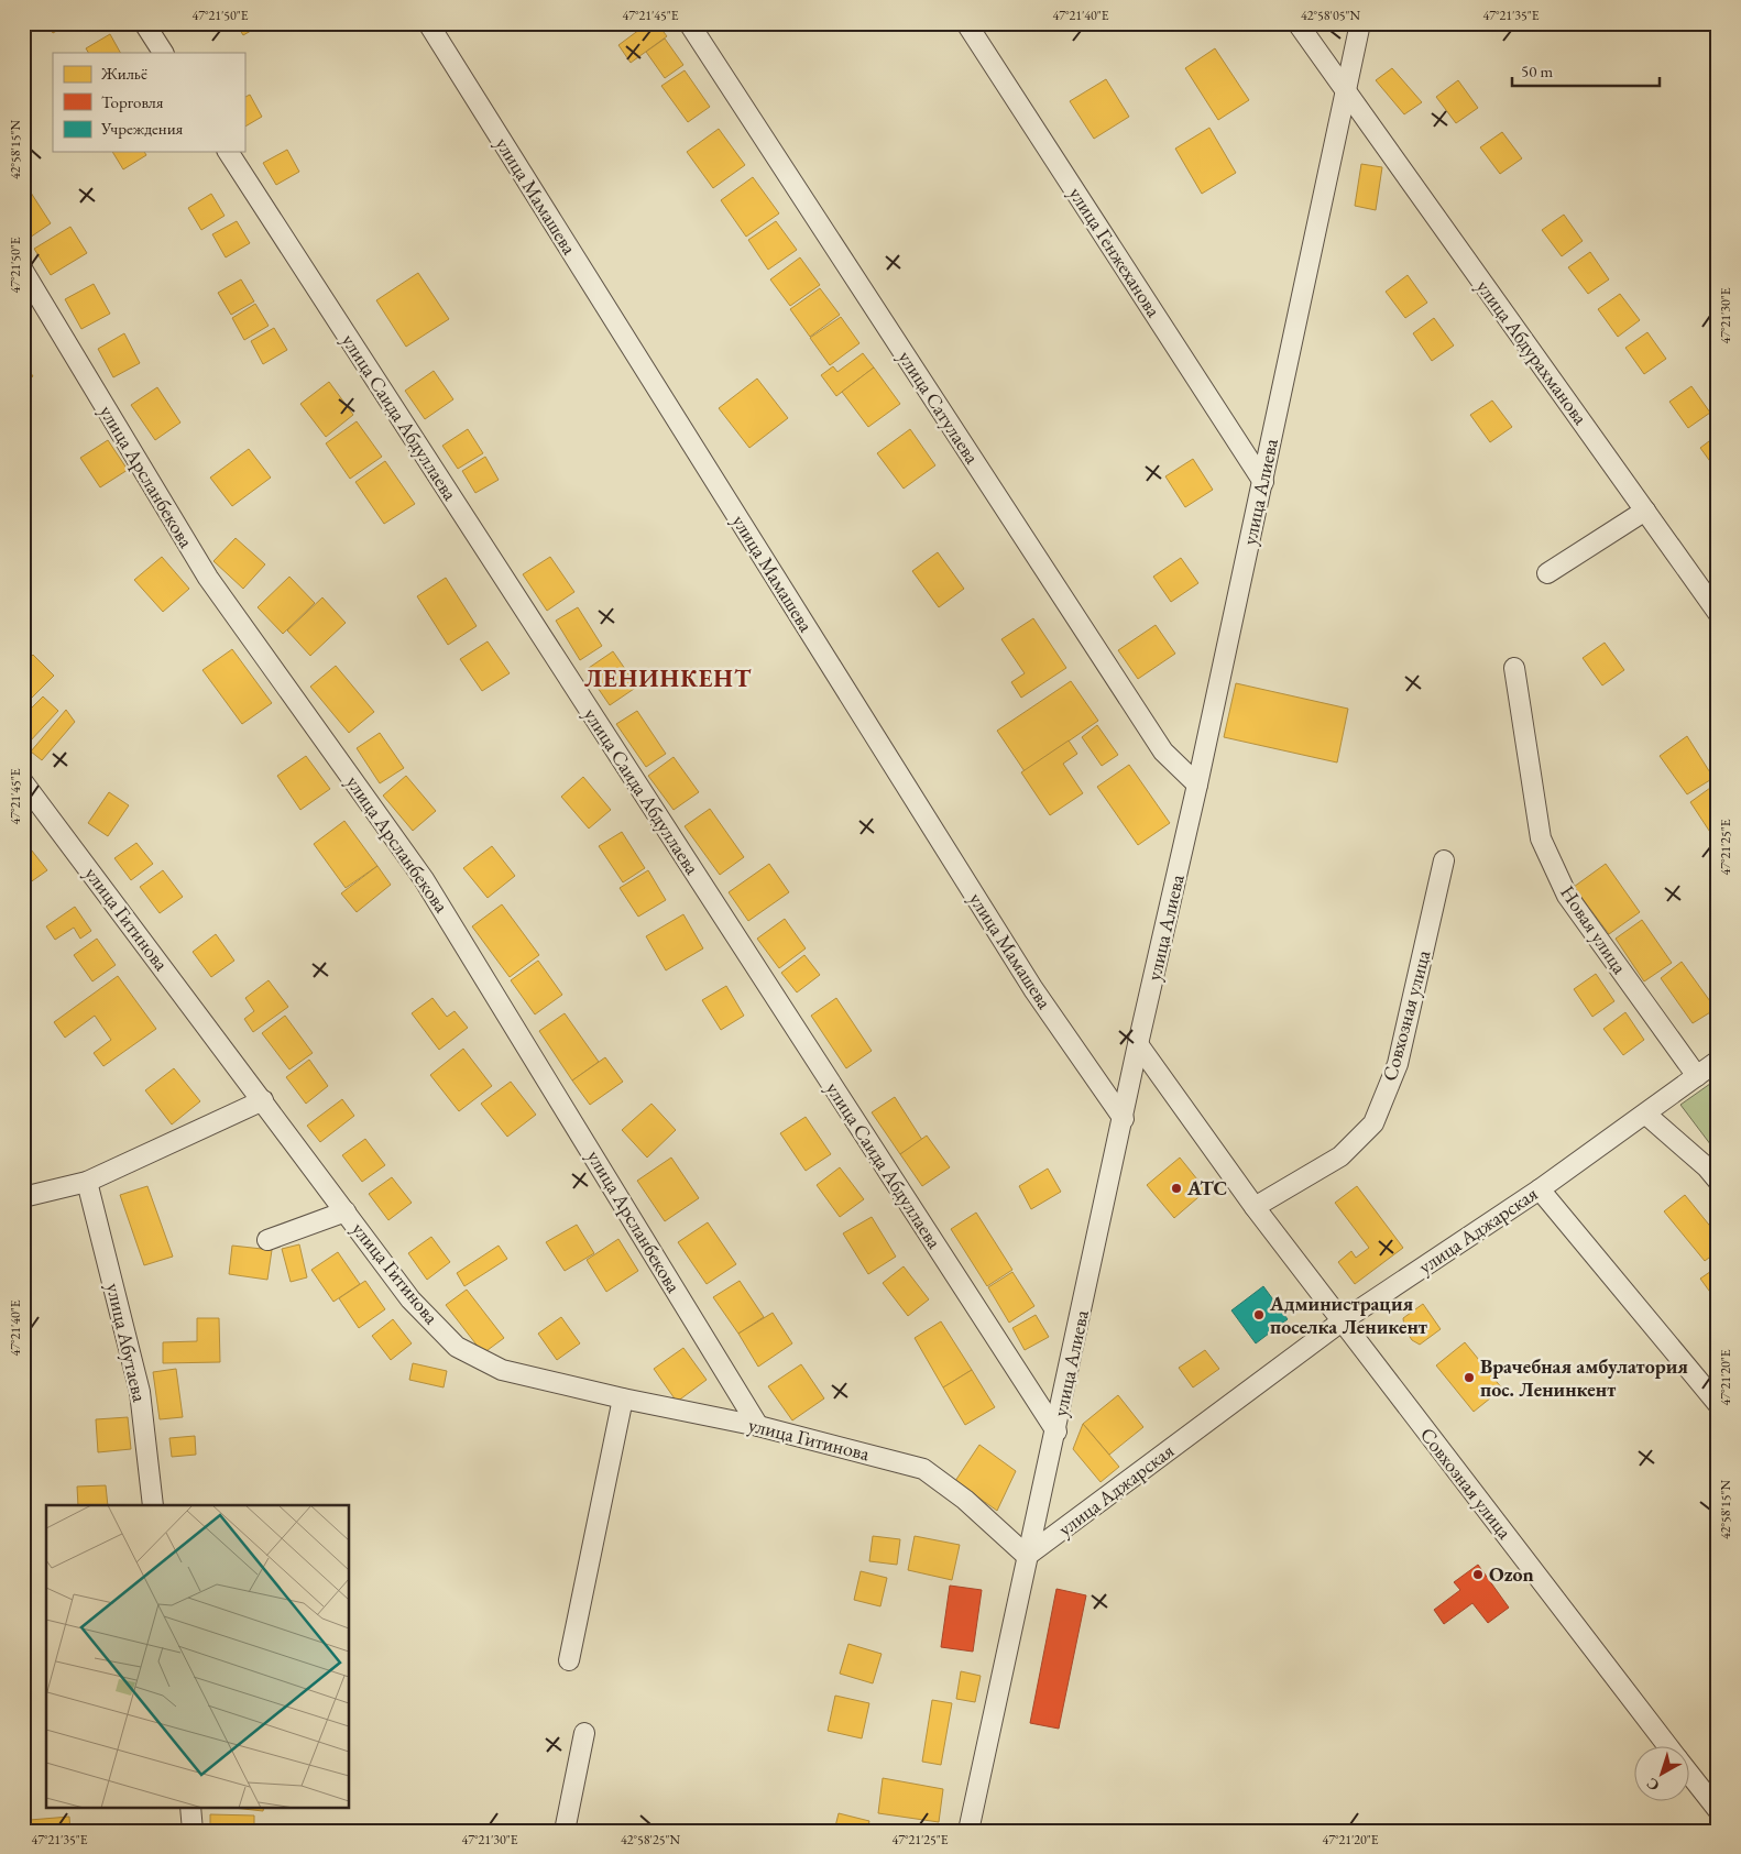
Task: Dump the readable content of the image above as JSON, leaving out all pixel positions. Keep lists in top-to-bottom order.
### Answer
{
  "streets": {
    "street": [
      "улица Мамашева",
      "улица Генжеханова",
      "улица Абдурахманова",
      "улица Сатулаева",
      "улица Саида Абдуллаева",
      "улица Арсланбекова",
      "улица Алиева",
      "улица Гитинова",
      "Новая улица",
      "Совхозная улица",
      "улица Аджарская",
      "улица Абутаева"
    ]
  },
  "crossings": [
    ["улица Мамашева", "улица Алиева"],
    ["улица Генжеханова", "улица Алиева"],
    ["улица Абдурахманова", "улица Алиева"],
    ["улица Сатулаева", "улица Алиева"],
    ["улица Саида Абдуллаева", "улица Алиева"],
    ["улица Арсланбекова", "улица Гитинова"],
    ["улица Алиева", "улица Гитинова"],
    ["улица Алиева", "Совхозная улица"],
    ["улица Алиева", "улица Аджарская"],
    ["улица Гитинова", "улица Аджарская"],
    ["Новая улица", "улица Аджарская"],
    ["Совхозная улица", "улица Аджарская"]
  ],
  "districts": ["ЛЕНИНКЕНТ"],
  "places": [
    "АТС",
    "Администрация поселка Леникент",
    "Врачебная амбулатория пос. Ленинкент",
    "Ozon"
  ],
  "legend": ["Жильё", "Торговля", "Учреждения"],
  "scale_bar": "50 m",
  "north": "bottom left",
  "coordinates": [
    "47°21'50\"E",
    "47°21'45\"E",
    "47°21'40\"E",
    "42°58'05\"N",
    "47°21'35\"E",
    "42°58'15\"N",
    "47°21'30\"E",
    "47°21'25\"E",
    "47°21'20\"E",
    "42°58'25\"N"
  ]
}
